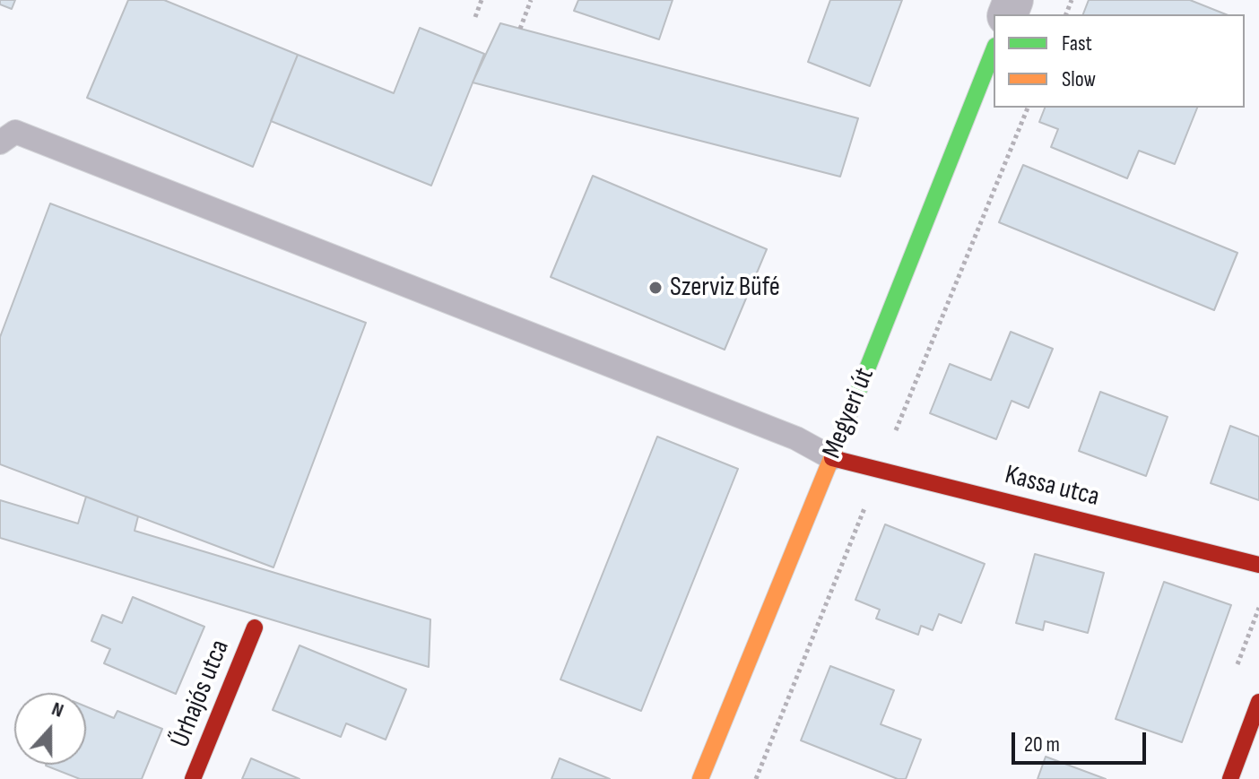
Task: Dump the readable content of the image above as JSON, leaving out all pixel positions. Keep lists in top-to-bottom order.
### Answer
{
  "streets": {
    "street": ["Megyeri út", "Kassa utca", "Űrhajós utca"]
  },
  "crossings": [
    ["Megyeri út", "Kassa utca"]
  ],
  "places": ["Szerviz Büfé"],
  "legend": ["Fast", "Slow"],
  "scale_bar": "20 m",
  "north": "top"
}
